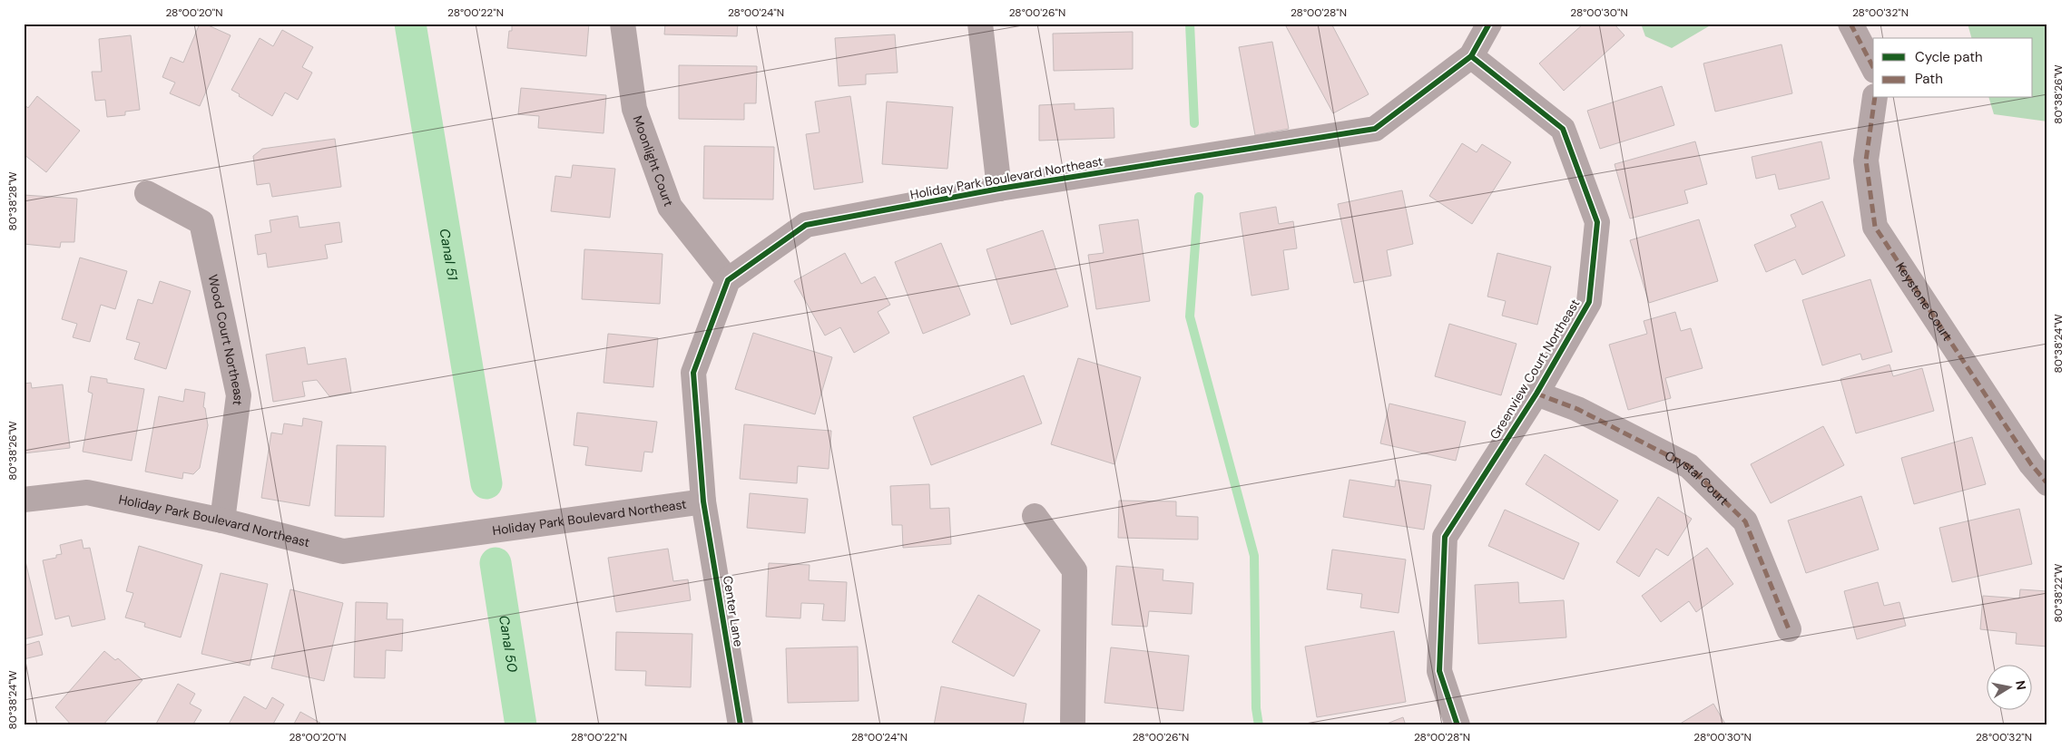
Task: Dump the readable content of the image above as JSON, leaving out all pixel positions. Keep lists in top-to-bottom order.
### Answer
{
  "streets": {
    "street": [
      "Moonlight Court",
      "Holiday Park Boulevard Northeast",
      "Keystone Court",
      "Wood Court Northeast",
      "Greenview Court Northeast",
      "Crystal Court",
      "Center Lane"
    ]
  },
  "crossings": [
    ["Moonlight Court", "Holiday Park Boulevard Northeast"],
    ["Holiday Park Boulevard Northeast", "Wood Court Northeast"],
    ["Holiday Park Boulevard Northeast", "Greenview Court Northeast"],
    ["Holiday Park Boulevard Northeast", "Center Lane"],
    ["Greenview Court Northeast", "Crystal Court"]
  ],
  "water": ["Canal 51", "Canal 50"],
  "legend": ["Cycle path", "Path"],
  "north": "right",
  "coordinates": [
    "28°00'20\"N",
    "28°00'22\"N",
    "28°00'24\"N",
    "28°00'26\"N",
    "28°00'28\"N",
    "28°00'30\"N",
    "28°00'32\"N",
    "80°38'26\"W",
    "80°38'28\"W",
    "80°38'24\"W",
    "80°38'22\"W"
  ]
}
